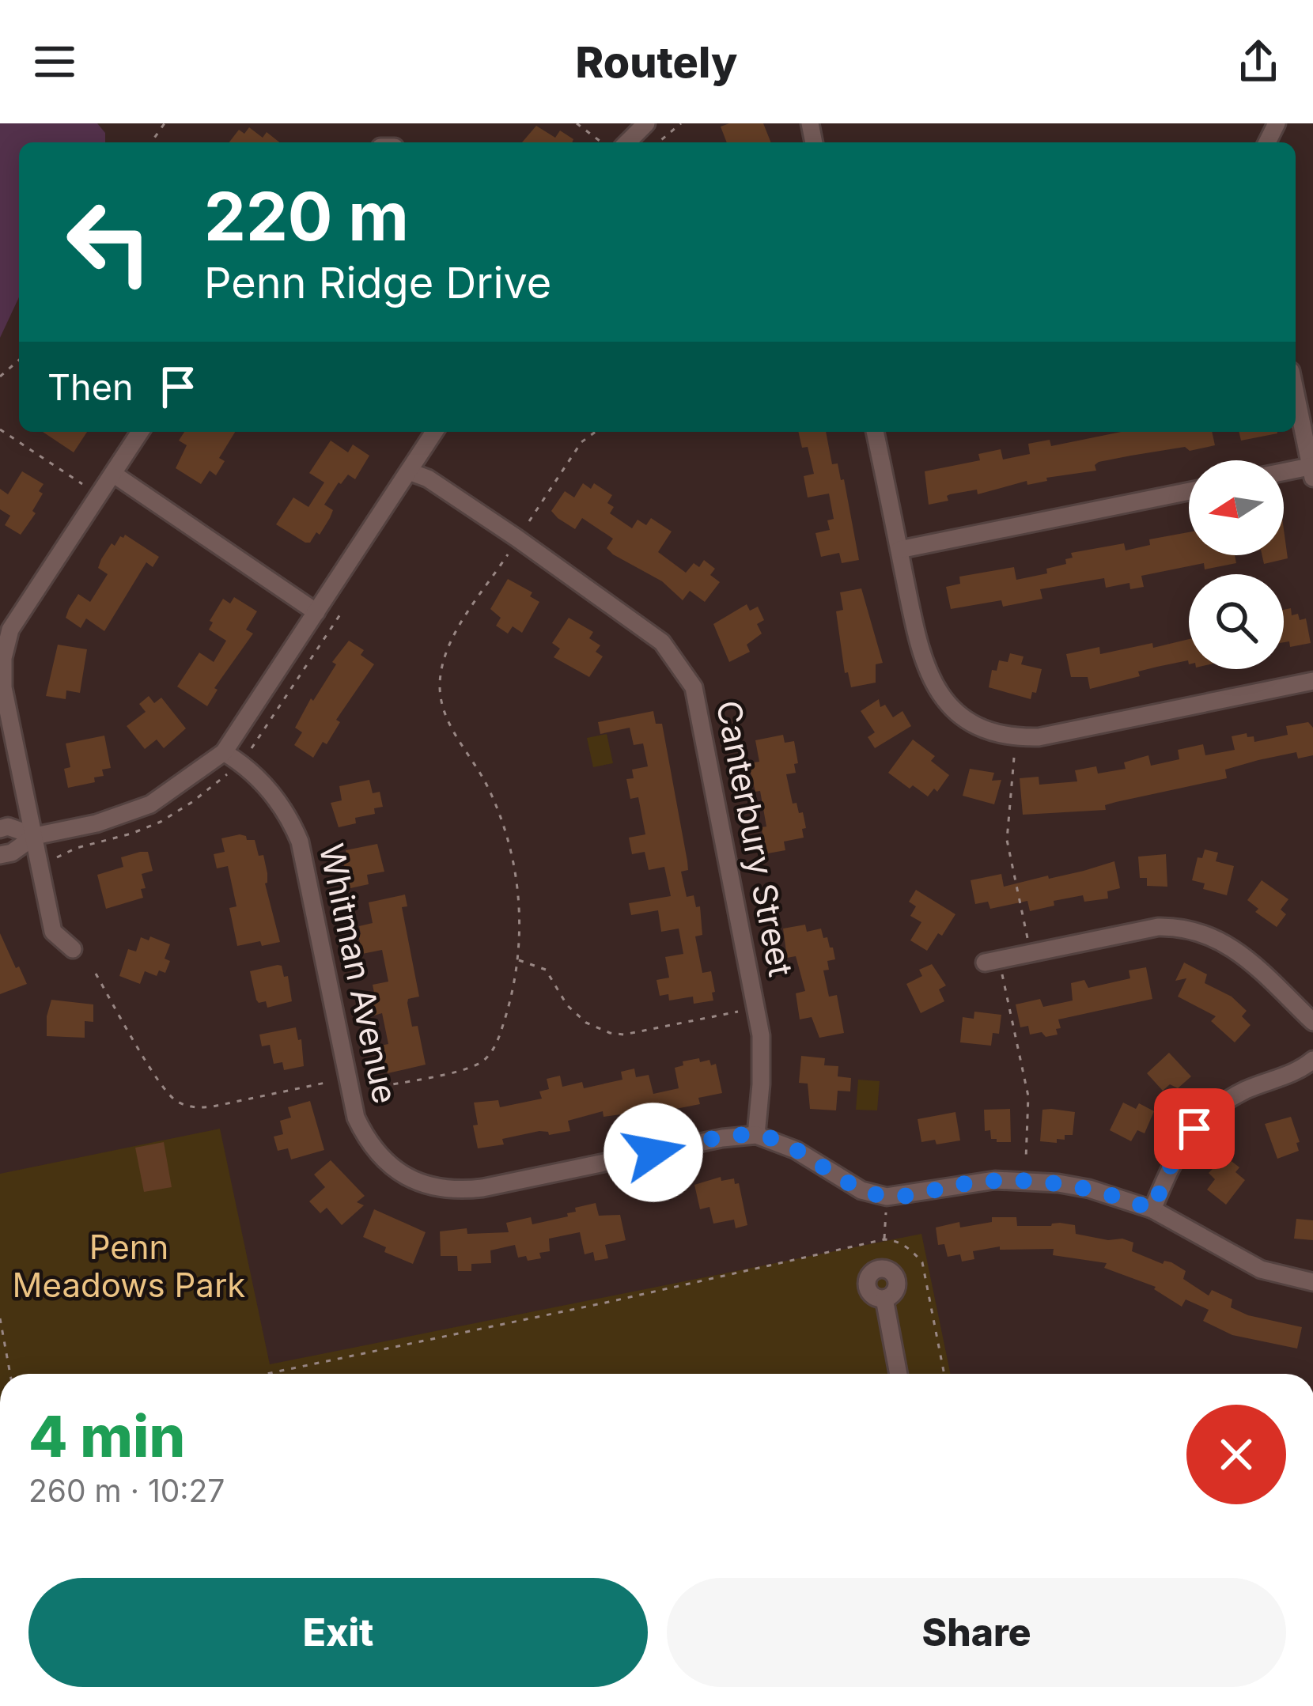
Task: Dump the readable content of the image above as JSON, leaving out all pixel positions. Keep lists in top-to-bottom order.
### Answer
{
  "streets": {
    "street": ["Canterbury Street", "Whitman Avenue"]
  },
  "crossings": [
    ["Canterbury Street", "Whitman Avenue"]
  ],
  "parks": ["Penn Meadows Park"],
  "north": "left",
  "page": {
    "header": "Routely",
    "turn": ["220 m", "Penn Ridge Drive"],
    "then": "Then",
    "heading": ["4 min", "260 m · 10:27"],
    "buttons": ["Exit", "Share"]
  }
}
